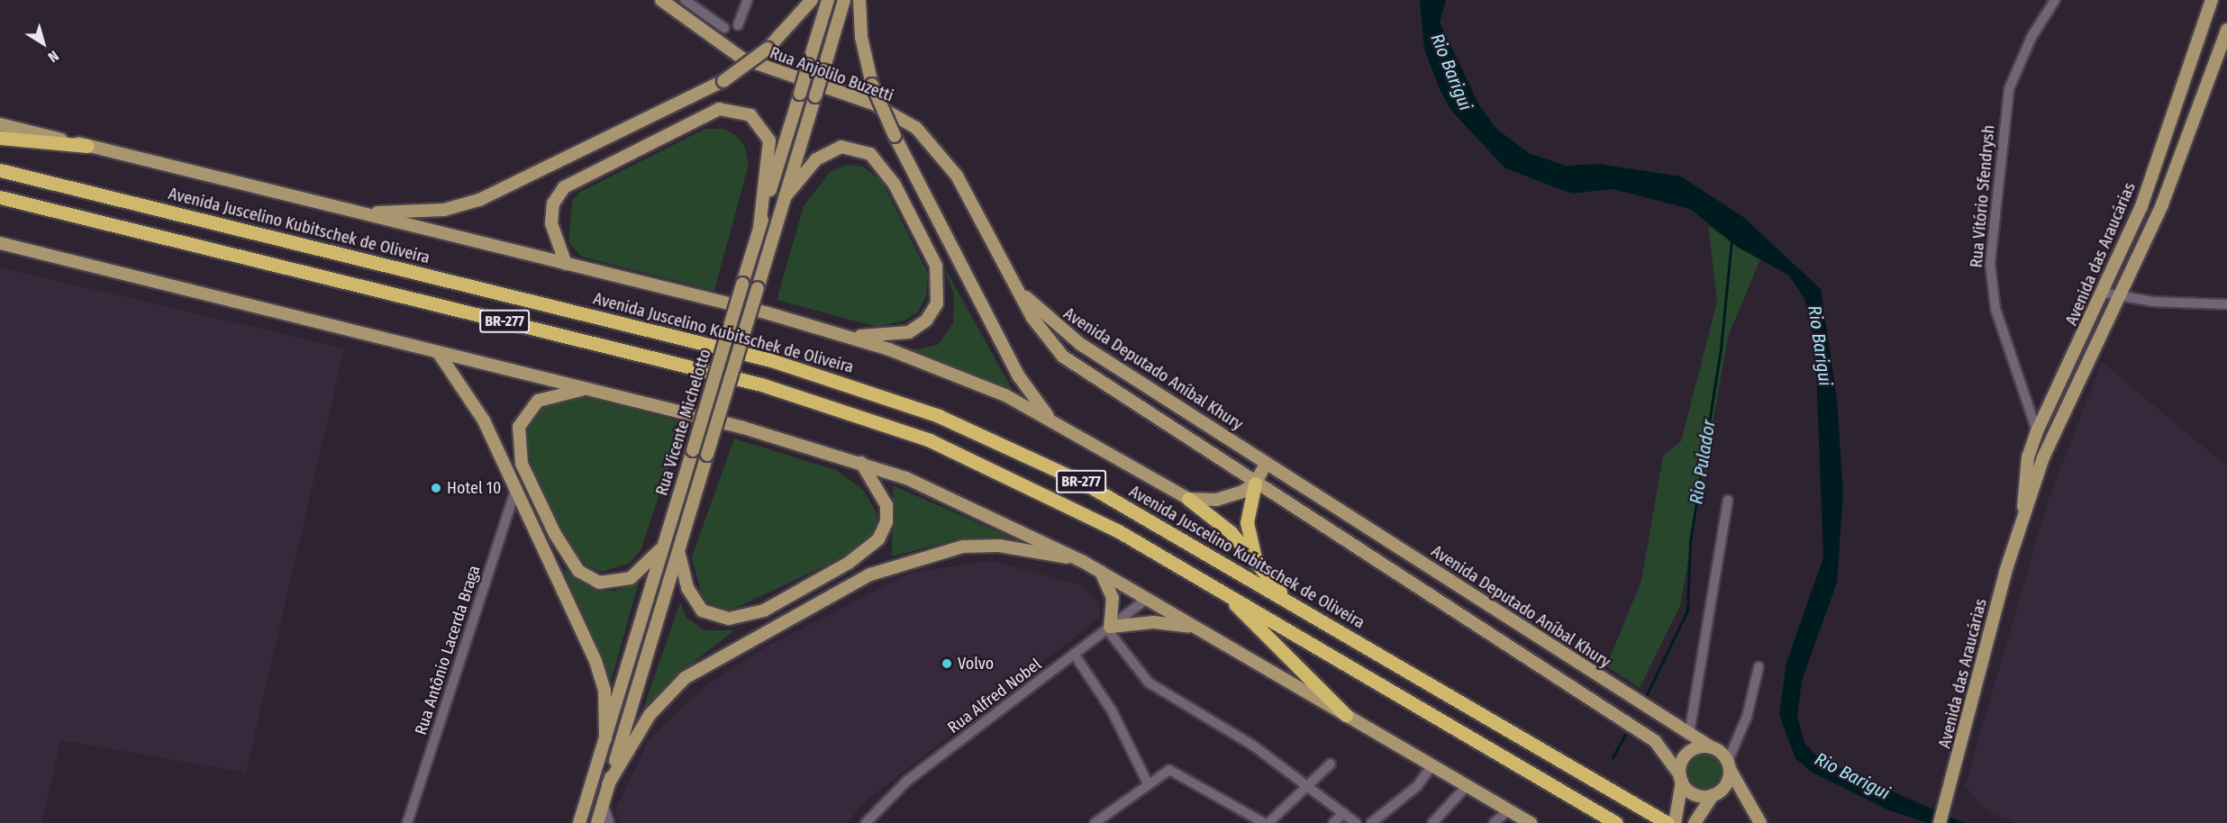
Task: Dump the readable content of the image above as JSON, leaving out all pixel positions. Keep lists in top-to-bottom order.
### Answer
{
  "streets": {
    "highway": ["Avenida Juscelino Kubitschek de Oliveira", "BR-277"],
    "main road": [
      "Rua Anjolilo Buzetti",
      "Avenida das Araucárias",
      "Avenida Deputado Aníbal Khury",
      "Rua Vicente Michelotto"
    ],
    "street": ["Rua Vitório Sfendrysh", "Rua Antônio Lacerda Braga", "Rua Alfred Nobel"]
  },
  "crossings": [
    ["Rua Anjolilo Buzetti", "Avenida Deputado Aníbal Khury"],
    ["Rua Vitório Sfendrysh", "Avenida das Araucárias"]
  ],
  "water": ["Rio Barigui", "Rio Pulador"],
  "places": ["Hotel 10", "Volvo"],
  "north": "bottom right"
}
